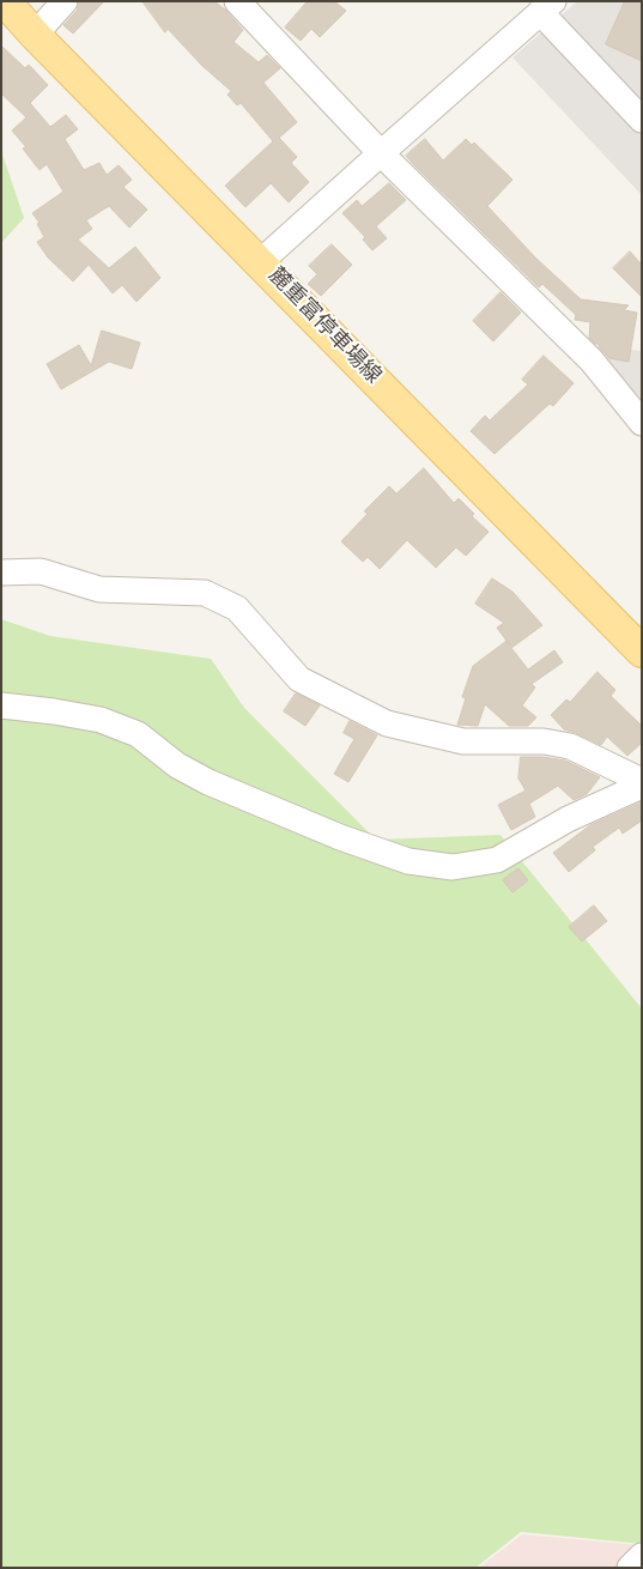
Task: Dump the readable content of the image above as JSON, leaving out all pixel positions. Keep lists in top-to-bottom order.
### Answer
{
  "streets": {
    "main road": ["麓重富停車場線"]
  }
}
